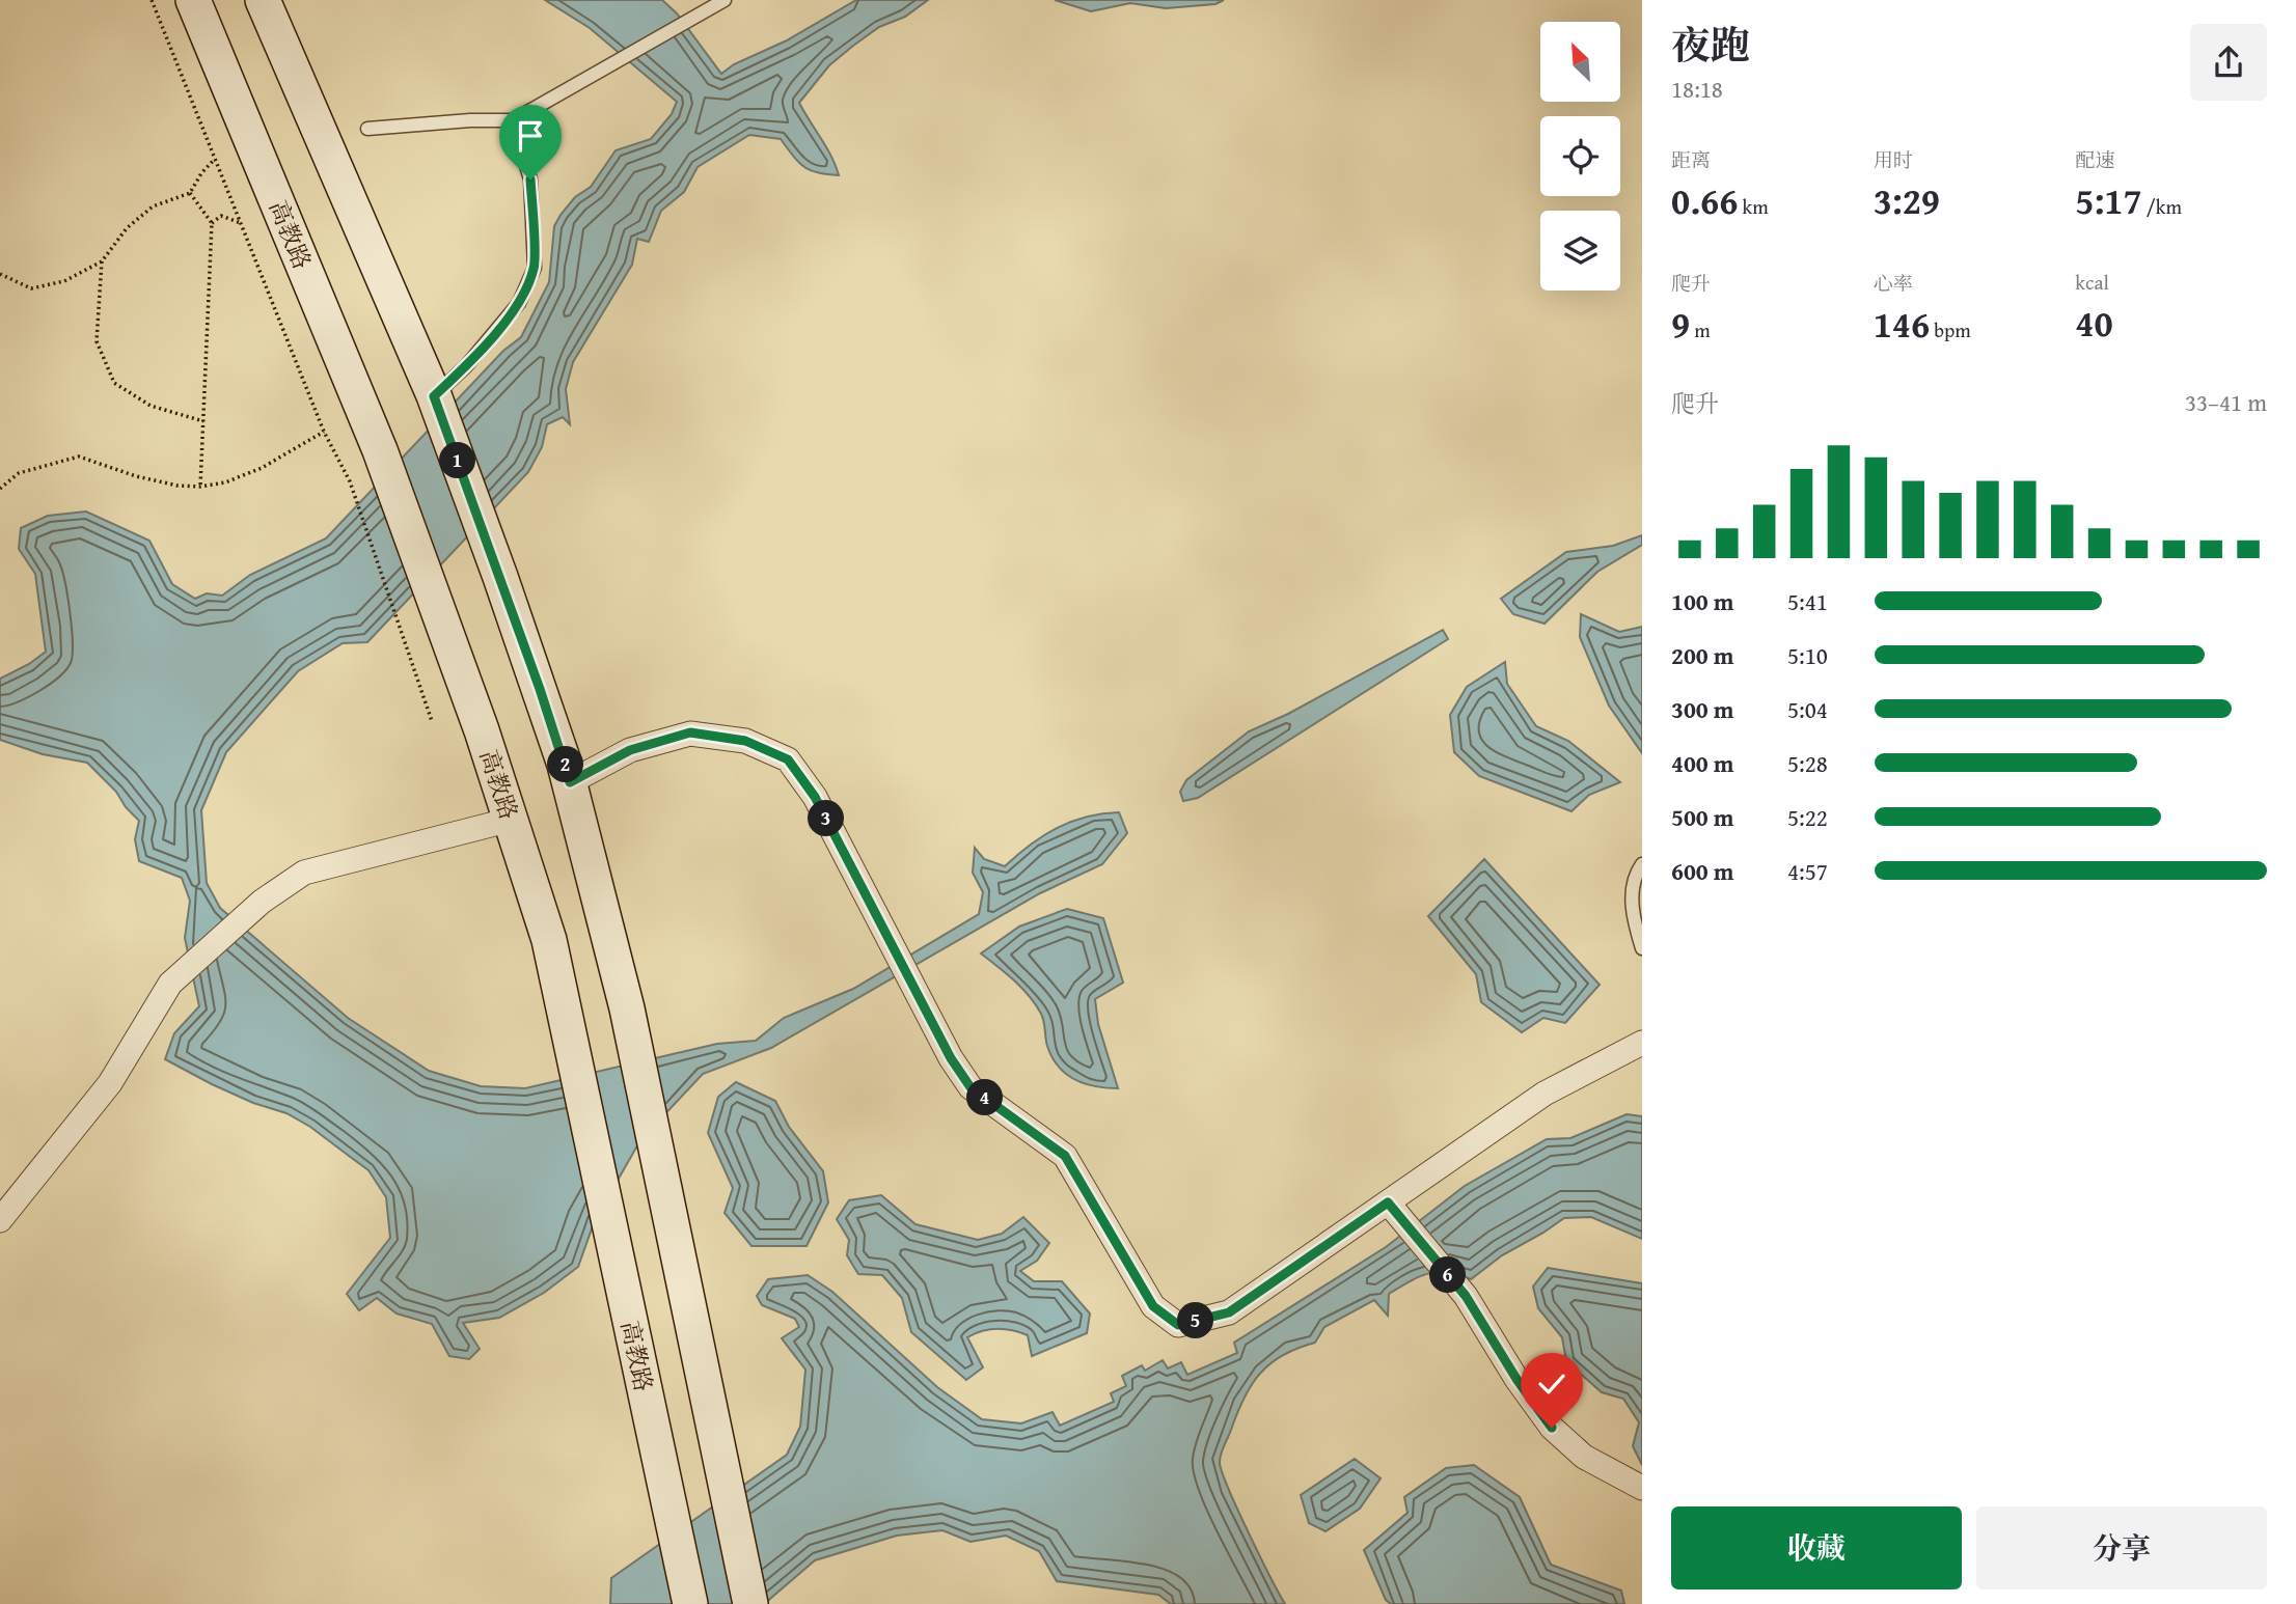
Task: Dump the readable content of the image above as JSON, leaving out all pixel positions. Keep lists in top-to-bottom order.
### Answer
{
  "streets": {
    "main road": ["高教路"]
  },
  "north": "top left",
  "page": {
    "heading": ["夜跑", "18:18"],
    "stats": [
      ["距离", "0.66 km"],
      ["用时", "3:29"],
      ["配速", "5:17 /km"],
      ["爬升", "9 m"],
      ["心率", "146 bpm"],
      ["kcal", "40"]
    ],
    "chart": ["爬升", "33–41 m"],
    "pins": [
      "1",
      "2",
      "3",
      "4",
      "6",
      "5"
    ],
    "list": [
      {
        "name": "100 m",
        "note": "5:41"
      },
      {
        "name": "200 m",
        "note": "5:10"
      },
      {
        "name": "300 m",
        "note": "5:04"
      },
      {
        "name": "400 m",
        "note": "5:28"
      },
      {
        "name": "500 m",
        "note": "5:22"
      },
      {
        "name": "600 m",
        "note": "4:57"
      }
    ],
    "buttons": ["收藏", "分享"]
  }
}
